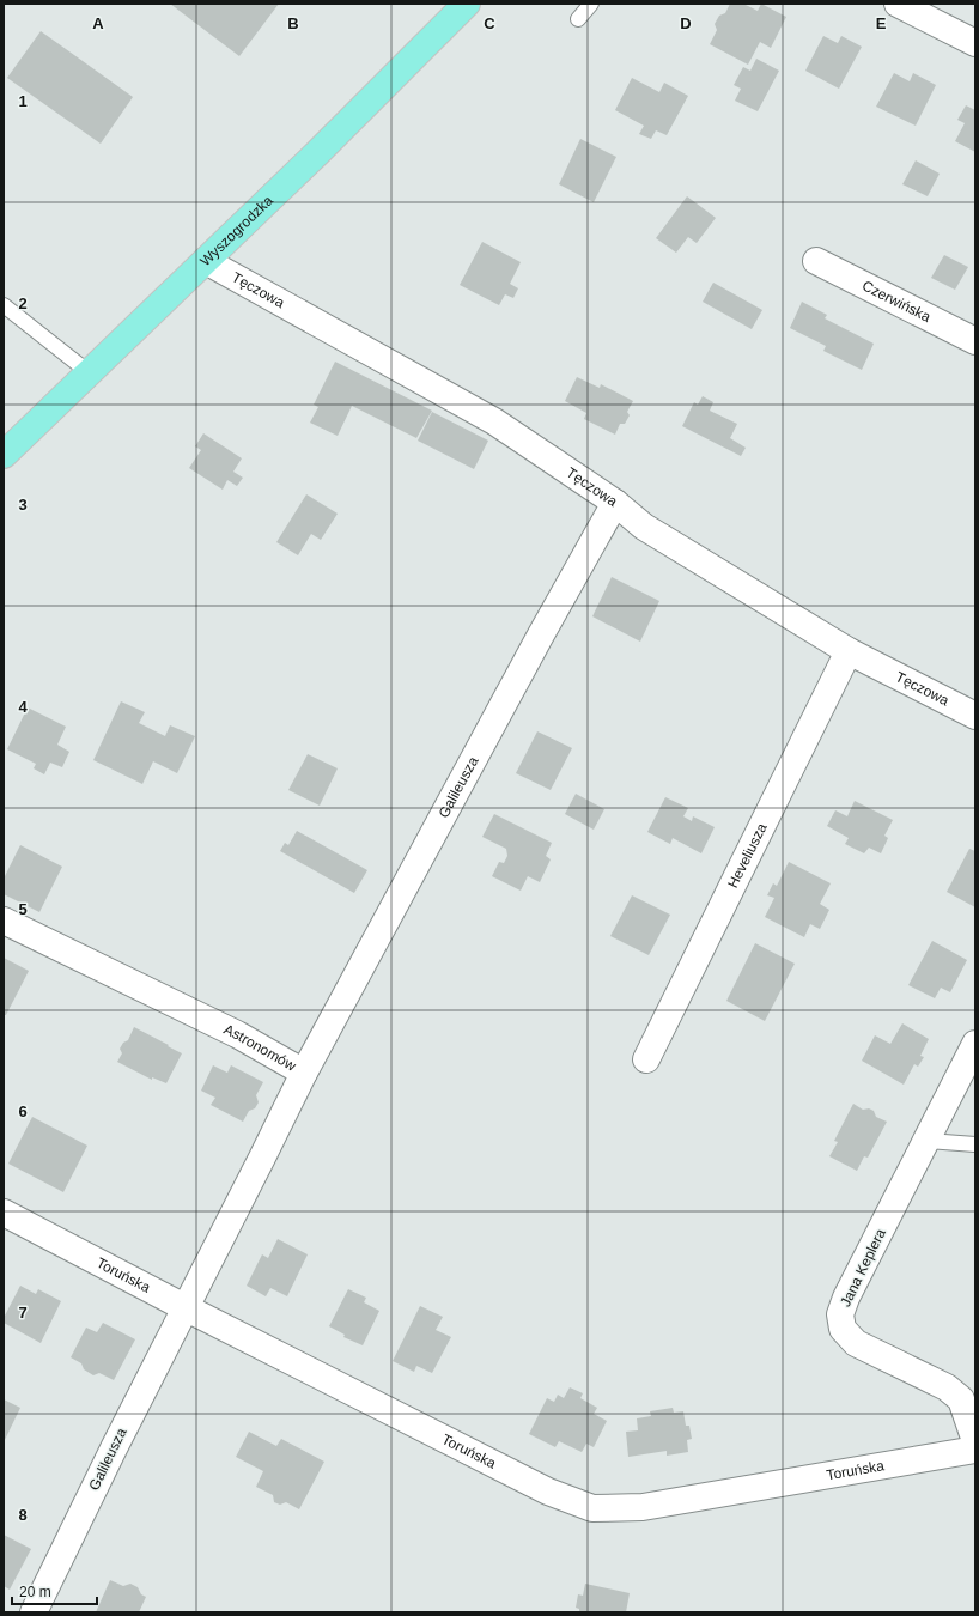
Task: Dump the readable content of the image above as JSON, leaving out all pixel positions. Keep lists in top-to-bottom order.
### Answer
{
  "streets": {
    "main road": ["Wyszogrodzka"],
    "street": [
      "Tęczowa",
      "Czerwińska",
      "Galileusza",
      "Heveliusza",
      "Astronomów",
      "Jana Keplera",
      "Toruńska"
    ]
  },
  "crossings": [
    ["Wyszogrodzka", "Tęczowa"],
    ["Tęczowa", "Galileusza"],
    ["Tęczowa", "Heveliusza"],
    ["Galileusza", "Astronomów"],
    ["Galileusza", "Toruńska"],
    ["Astronomów", "Toruńska"]
  ],
  "scale_bar": "20 m",
  "grid": {
    "columns": [
      "A",
      "B",
      "C",
      "D",
      "E"
    ],
    "rows": [
      "1",
      "2",
      "3",
      "4",
      "5",
      "6",
      "7",
      "8"
    ]
  }
}
